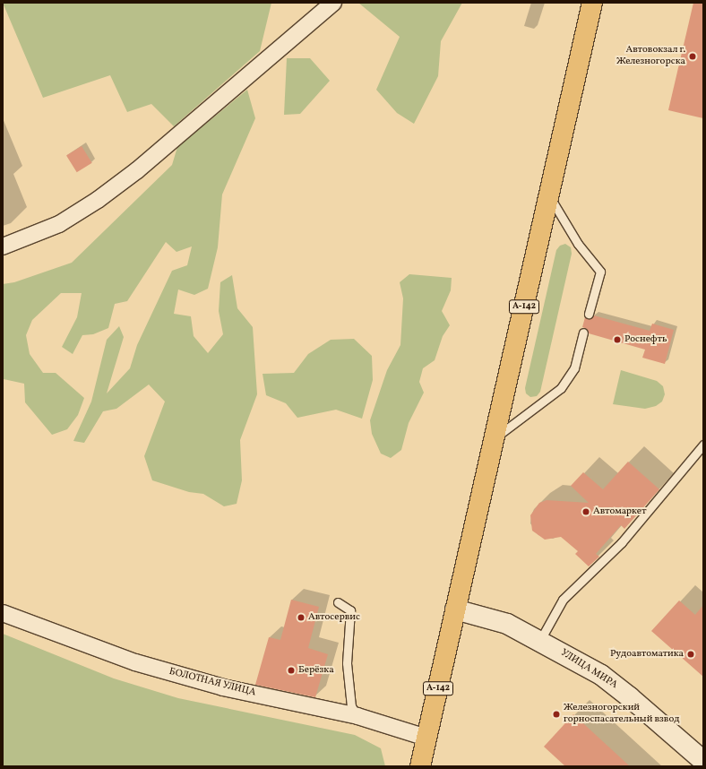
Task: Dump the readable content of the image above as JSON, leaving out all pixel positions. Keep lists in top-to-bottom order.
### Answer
{
  "streets": {
    "highway": ["А-142"],
    "main road": ["УЛИЦА МИРА"],
    "street": ["БОЛОТНАЯ УЛИЦА"]
  },
  "crossings": [
    ["А-142", "УЛИЦА МИРА"],
    ["А-142", "БОЛОТНАЯ УЛИЦА"]
  ],
  "places": [
    "Автовокзал г. Железногорска",
    "Роснефть",
    "Автомаркет",
    "Автосервис",
    "Рудоавтоматика",
    "Берёзка",
    "Железногорский горноспасательный взвод"
  ]
}
